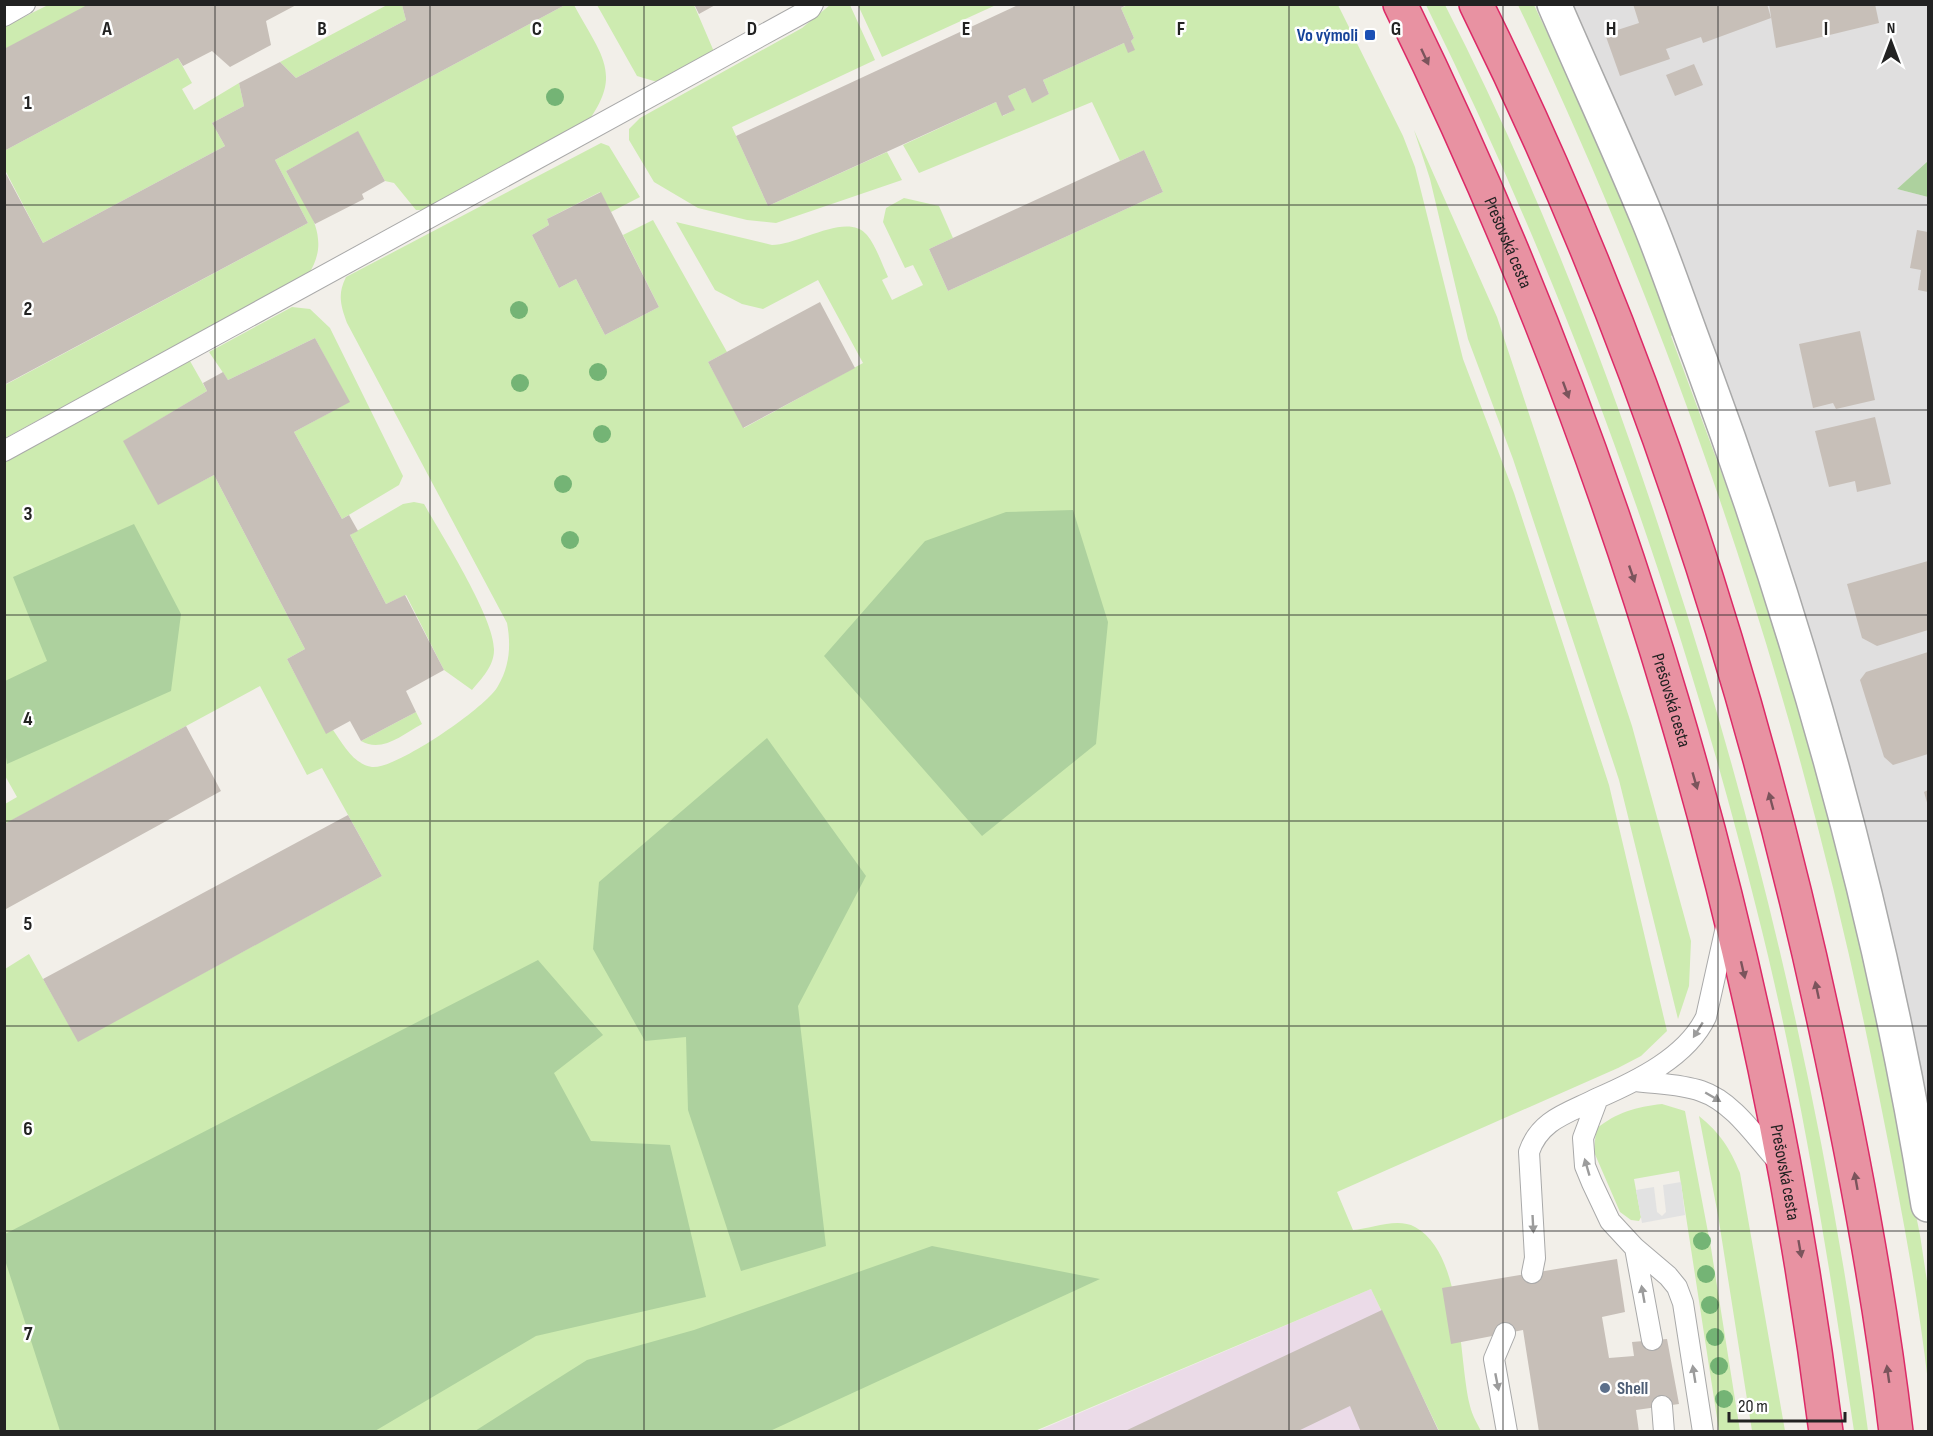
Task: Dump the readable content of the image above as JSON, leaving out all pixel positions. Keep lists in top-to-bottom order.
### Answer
{
  "streets": {
    "highway": ["Prešovská cesta"]
  },
  "places": {
    "transit": ["Vo výmoli"],
    "other": ["Shell"]
  },
  "scale_bar": "20 m",
  "north": "top",
  "grid": {
    "columns": [
      "A",
      "B",
      "C",
      "D",
      "E",
      "F",
      "G",
      "H",
      "I"
    ],
    "rows": [
      "1",
      "2",
      "3",
      "4",
      "5",
      "6",
      "7"
    ]
  }
}
